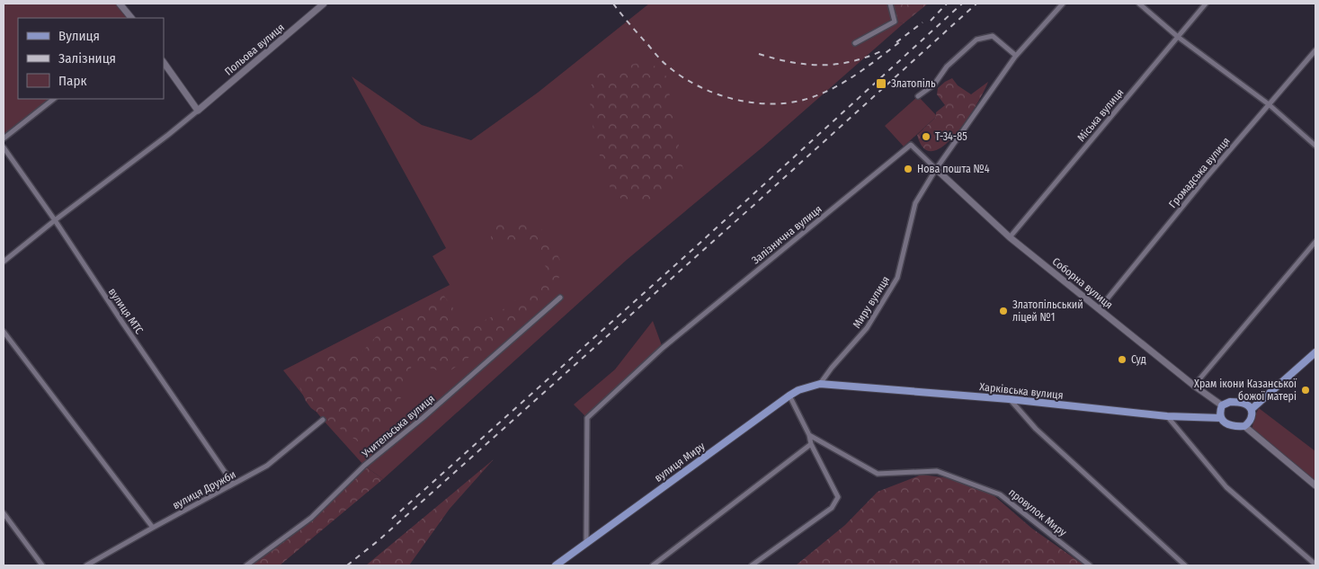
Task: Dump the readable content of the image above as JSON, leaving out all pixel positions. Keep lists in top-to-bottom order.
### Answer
{
  "streets": {
    "main road": ["Харківська вулиця", "вулиця Миру"],
    "street": [
      "Польова вулиця",
      "Міська вулиця",
      "Громадська вулиця",
      "Залізнична вулиця",
      "Соборна вулиця",
      "Миру вулиця",
      "вулиця МТС",
      "Учительська вулиця",
      "вулиця Дружби",
      "провулок Миру"
    ]
  },
  "crossings": [
    ["Міська вулиця", "Соборна вулиця"],
    ["Громадська вулиця", "Соборна вулиця"],
    ["Залізнична вулиця", "Соборна вулиця"],
    ["Залізнична вулиця", "Миру вулиця"],
    ["Залізнична вулиця", "вулиця Миру"],
    ["Соборна вулиця", "Миру вулиця"],
    ["Соборна вулиця", "Харківська вулиця"],
    ["Миру вулиця", "Харківська вулиця"],
    ["Миру вулиця", "вулиця Миру"],
    ["вулиця МТС", "вулиця Дружби"],
    ["Харківська вулиця", "вулиця Миру"]
  ],
  "places": {
    "transit": ["Златопіль"],
    "other": [
      "Т-34-85",
      "Нова пошта №4",
      "Златопільський ліцей №1",
      "Суд",
      "Храм ікони Казанської божої матері"
    ]
  },
  "legend": ["Вулиця", "Залізниця", "Парк"]
}
